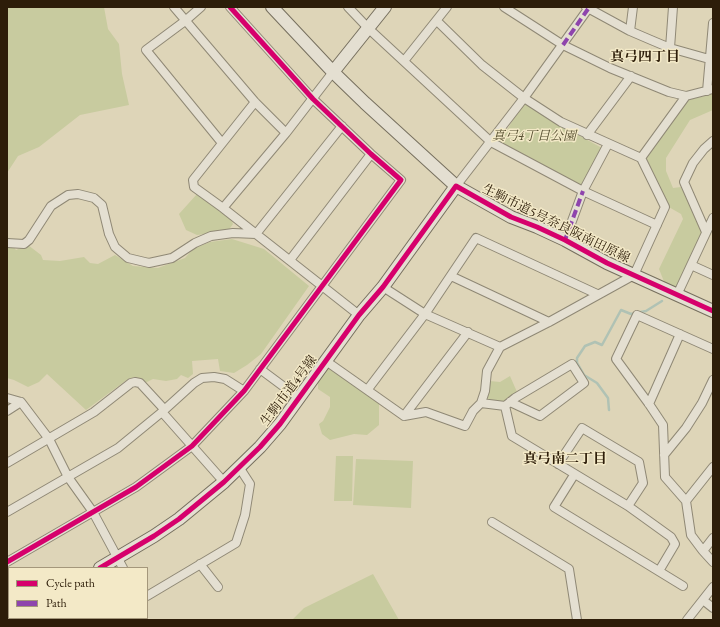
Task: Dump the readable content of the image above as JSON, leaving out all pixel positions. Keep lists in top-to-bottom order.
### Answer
{
  "streets": {
    "street": ["生駒市道5号奈良阪南田原線", "生駒市道4号線"]
  },
  "crossings": [
    ["生駒市道5号奈良阪南田原線", "生駒市道4号線"]
  ],
  "districts": ["真弓四丁目", "真弓南二丁目"],
  "parks": ["真弓4丁目公園"],
  "legend": ["Cycle path", "Path"]
}
